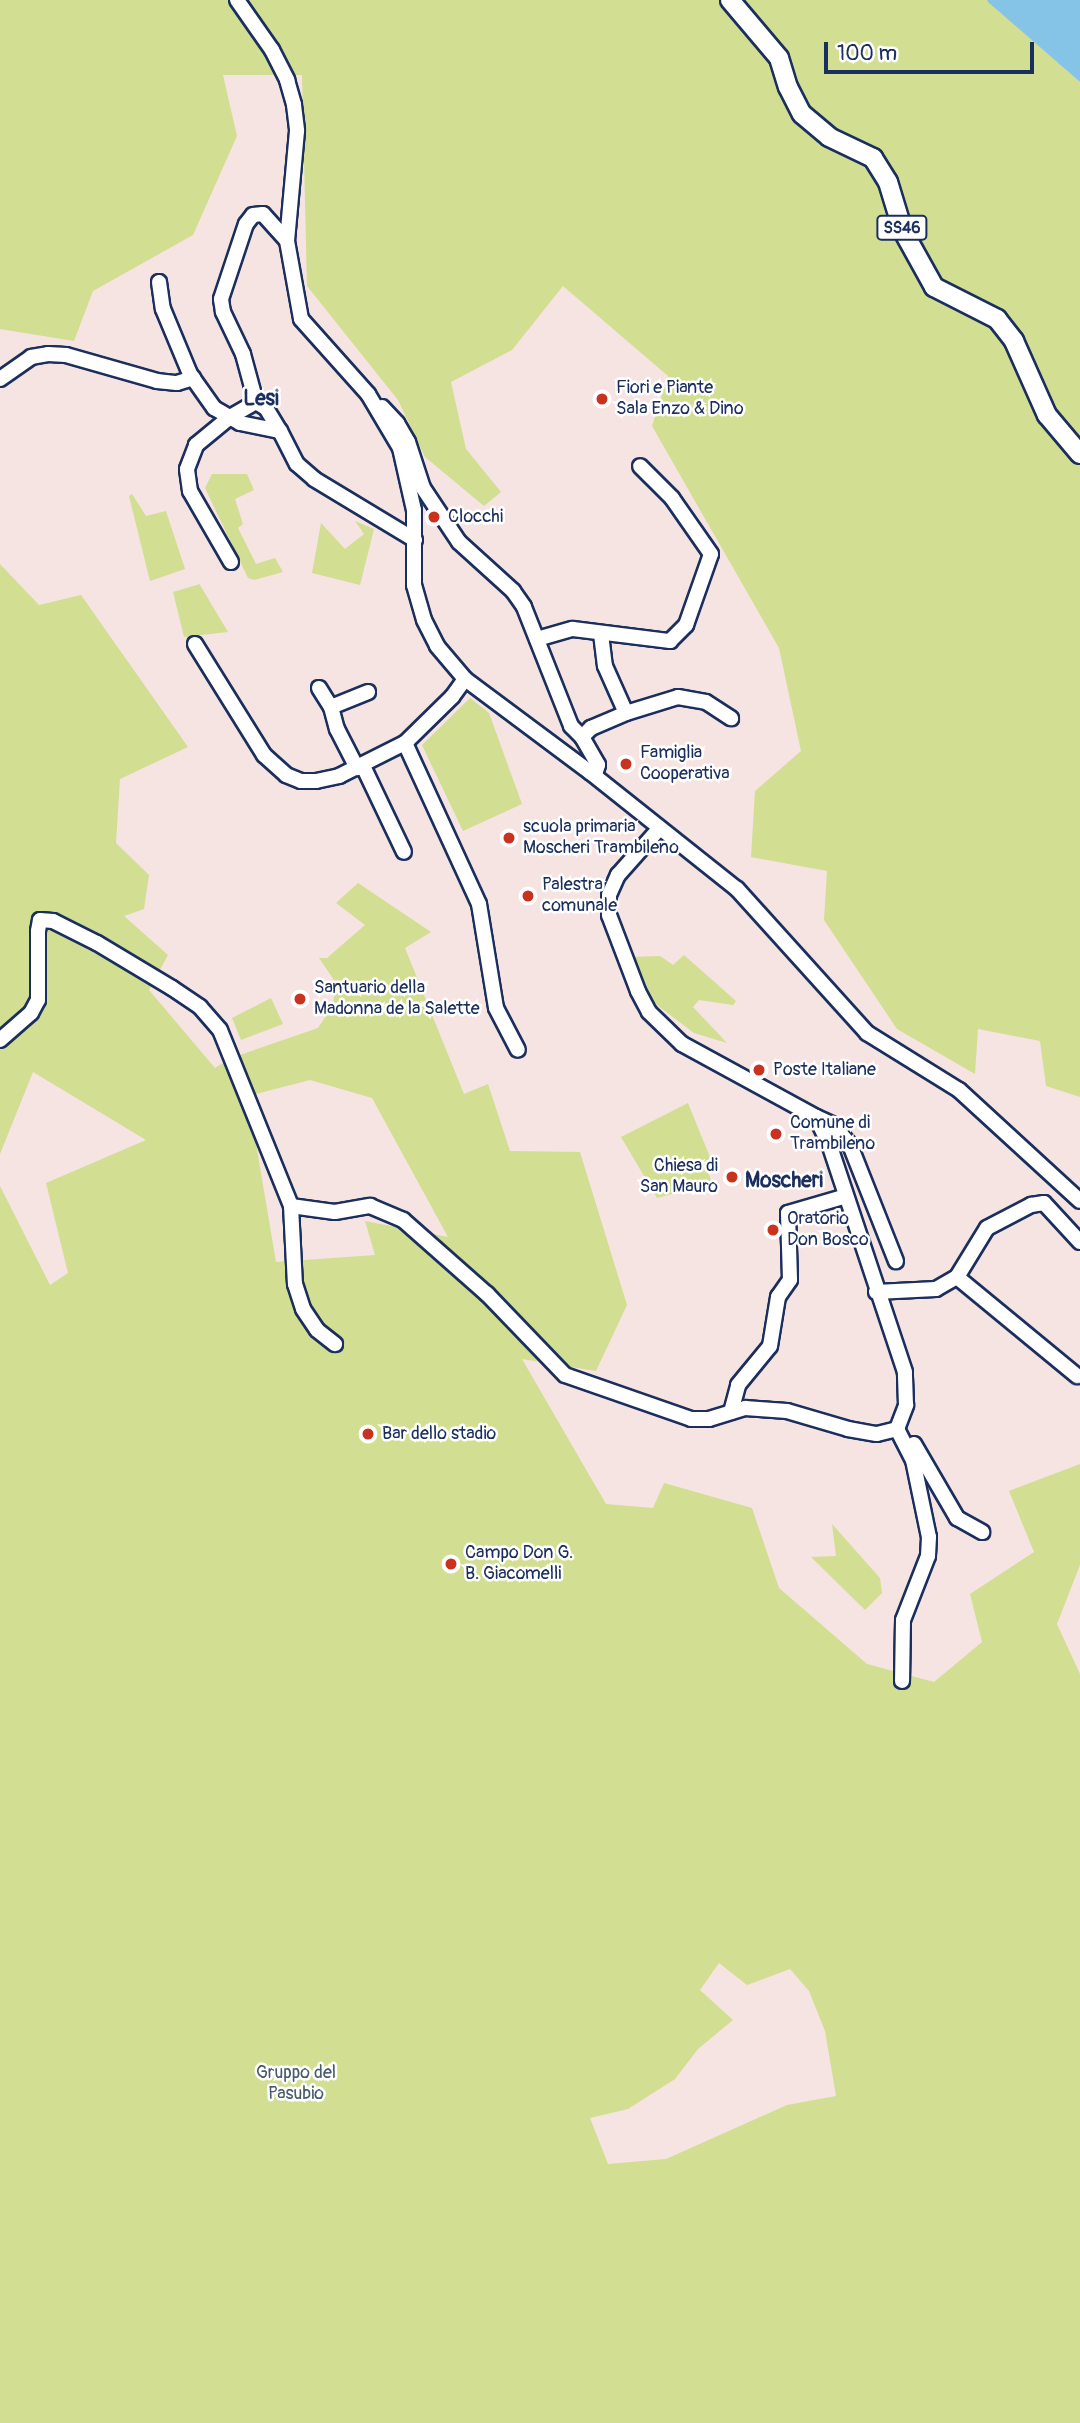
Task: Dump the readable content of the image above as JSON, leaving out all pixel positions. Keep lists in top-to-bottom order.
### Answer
{
  "streets": {
    "main road": ["SS46"]
  },
  "districts": ["Lesi", "Moscheri"],
  "parks": ["Gruppo del Pasubio"],
  "places": [
    "Fiori e Piante Sala Enzo & Dino",
    "Clocchi",
    "Famiglia Cooperativa",
    "scuola primaria Moscheri Trambileno",
    "Palestra comunale",
    "Santuario della Madonna de la Salette",
    "Poste Italiane",
    "Comune di Trambileno",
    "Chiesa di San Mauro",
    "Oratorio Don Bosco",
    "Bar dello stadio",
    "Campo Don G. B. Giacomelli"
  ],
  "scale_bar": "100 m"
}
